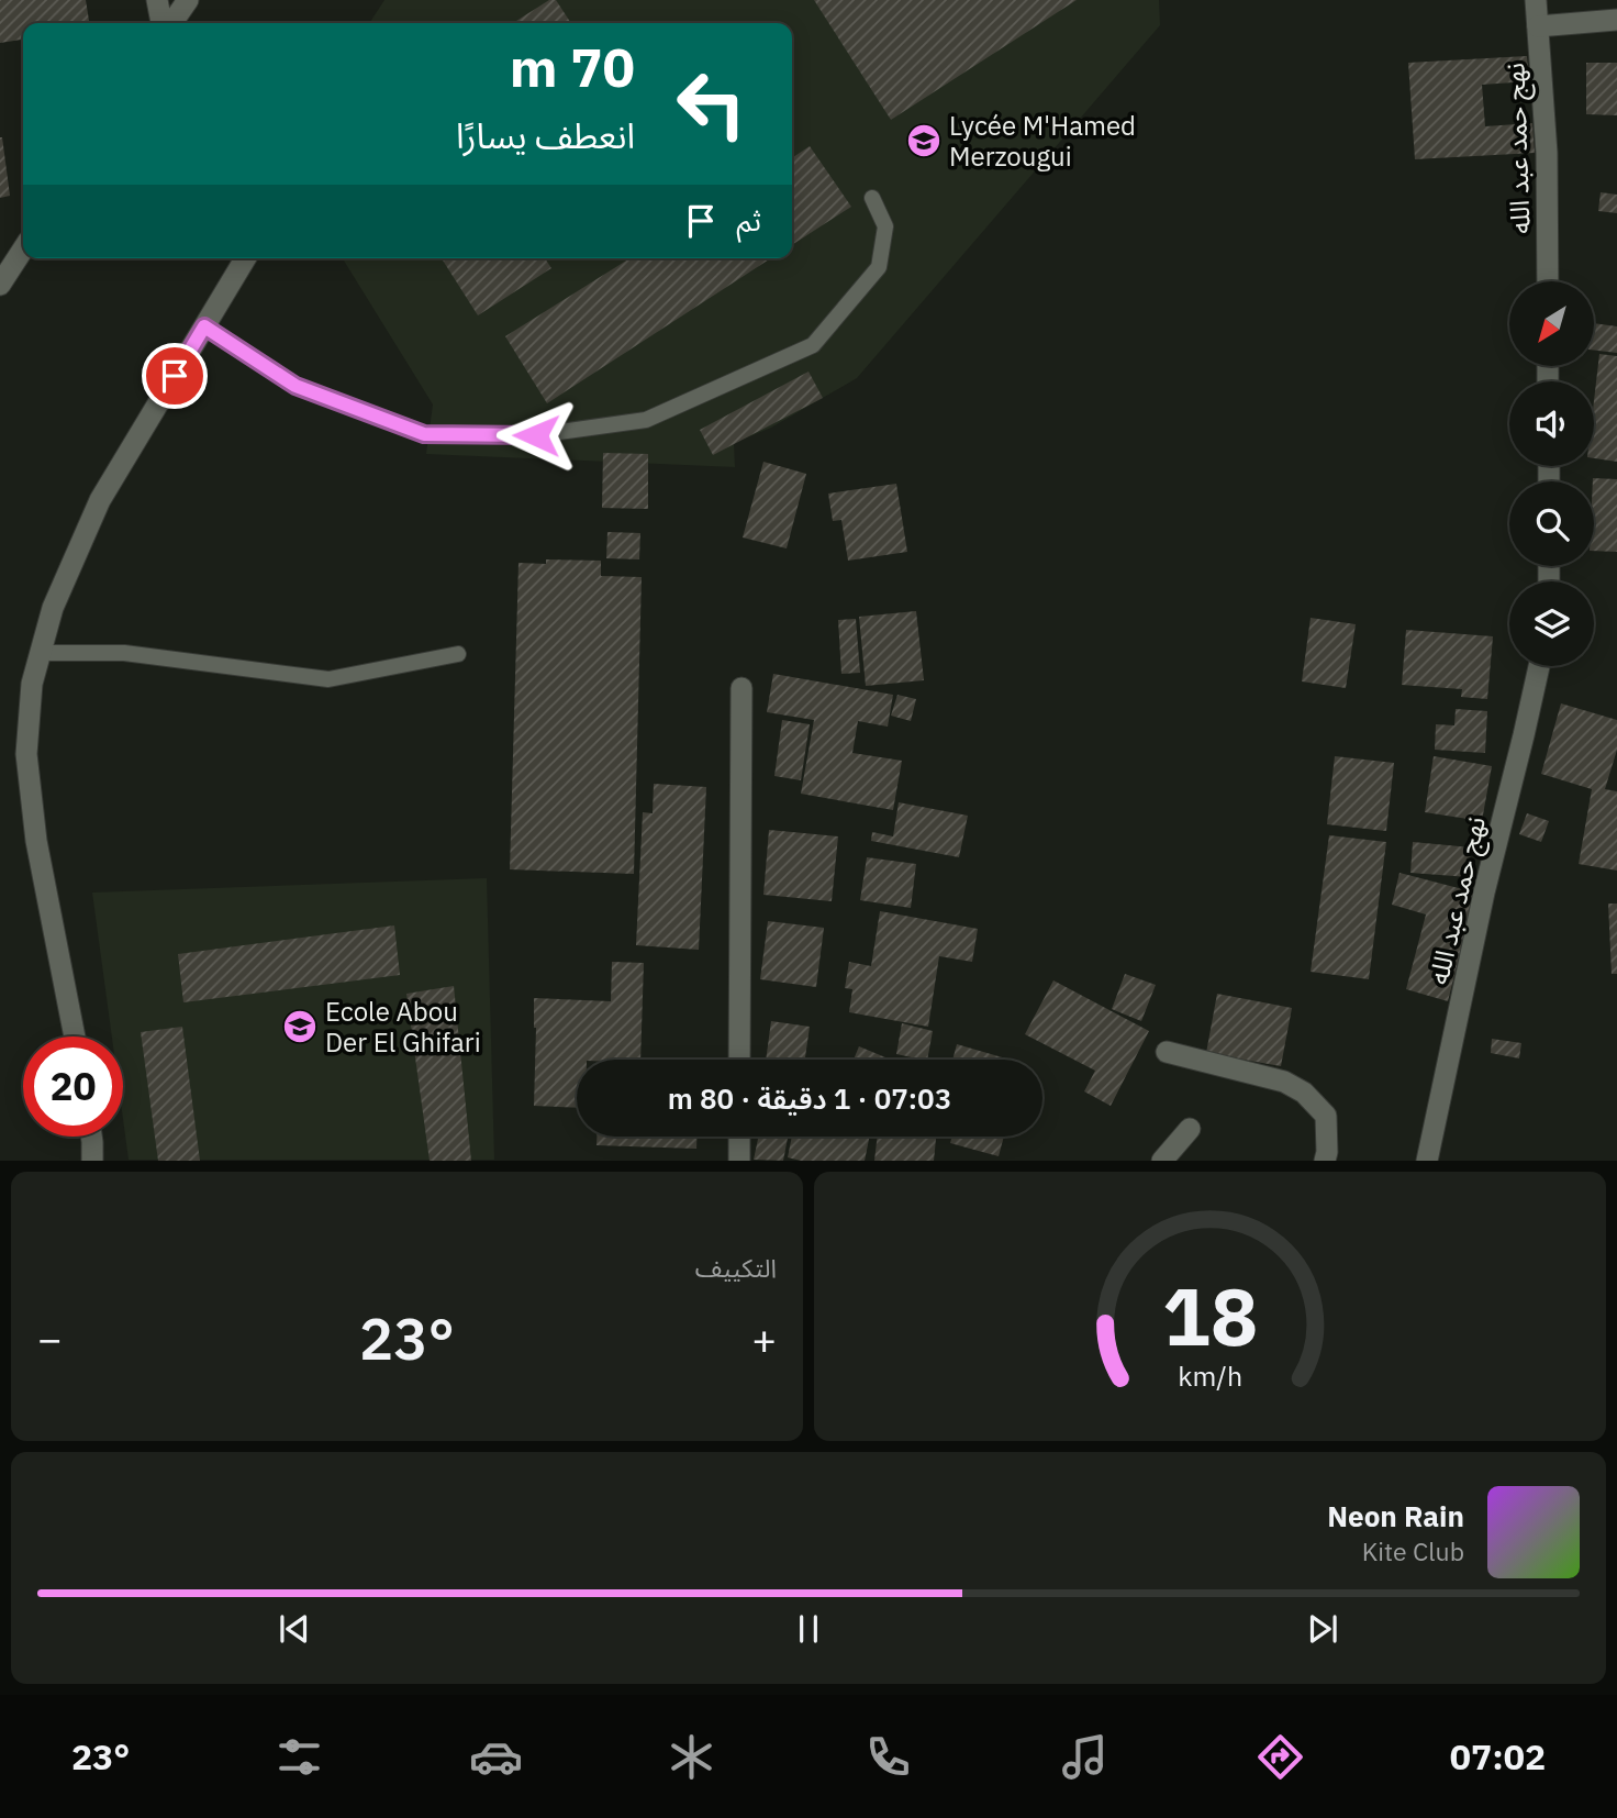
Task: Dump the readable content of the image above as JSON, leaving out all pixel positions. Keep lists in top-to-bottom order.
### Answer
{
  "streets": {
    "street": ["نهج حمد عبد الله"]
  },
  "places": {
    "school or university": ["Lycée M'Hamed Merzougui", "Ecole Abou Der El Ghifari"]
  },
  "north": "bottom left",
  "page": {
    "turn": ["70 m", "انعطف يسارًا"],
    "then": "ثم",
    "limit": "20",
    "trip": "07:03 · 1 دقيقة · 80 m",
    "tile": "التكييف",
    "heat": ["−", "23°", "+"],
    "song": ["Neon Rain", "Kite Club"],
    "tabs": ["07:02", "23°"],
    "gauge": ["18", "km/h"]
  }
}
